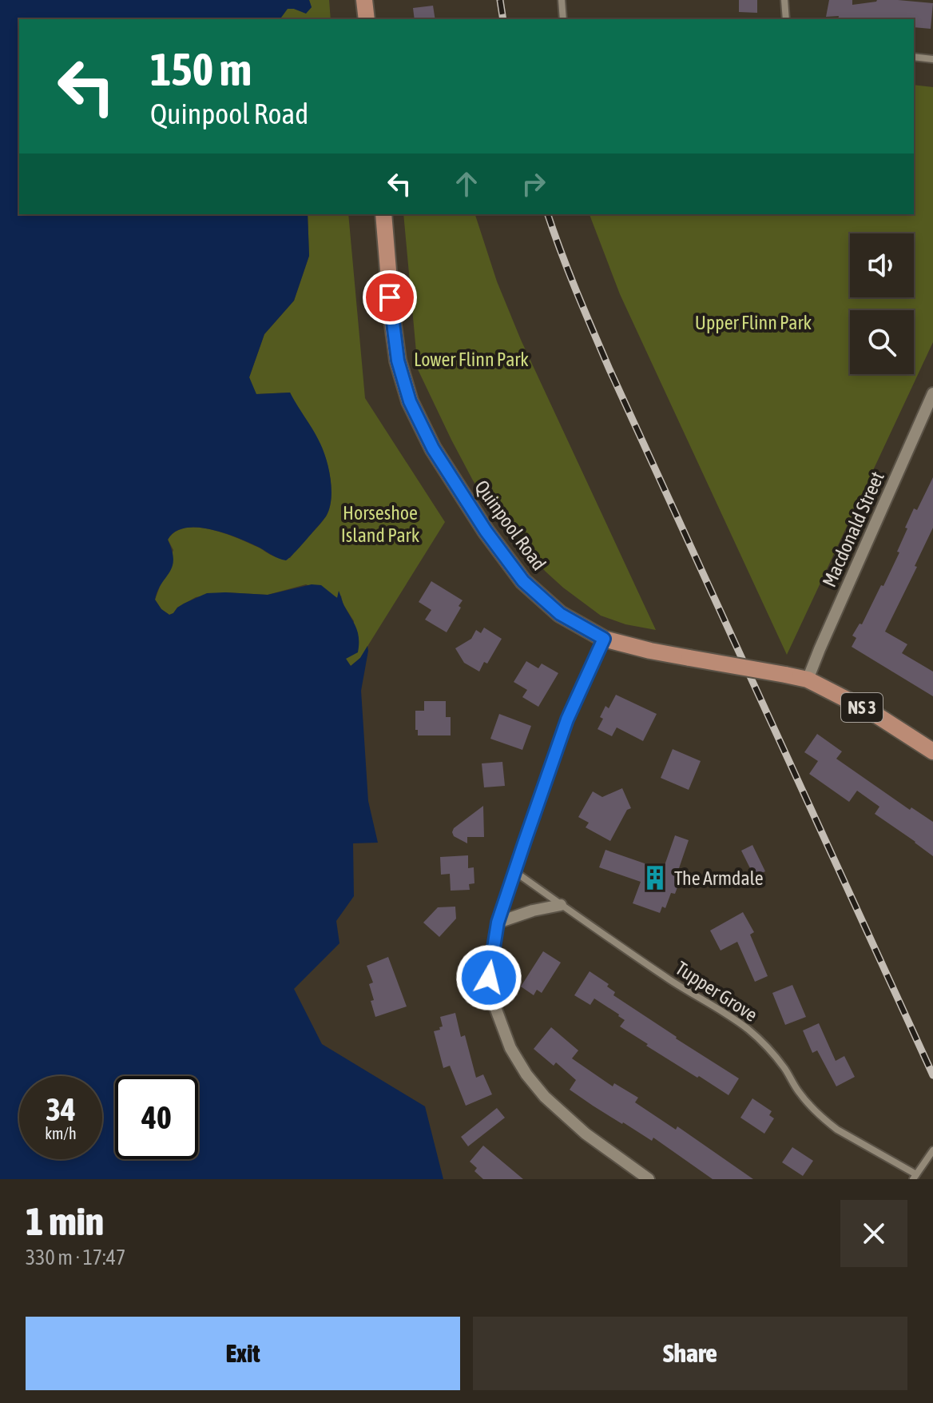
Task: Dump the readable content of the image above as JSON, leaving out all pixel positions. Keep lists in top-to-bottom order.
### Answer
{
  "streets": {
    "main road": ["Quinpool Road", "NS 3"],
    "street": ["Macdonald Street", "Tupper Grove"]
  },
  "crossings": [
    ["Quinpool Road", "Macdonald Street"]
  ],
  "parks": ["Upper Flinn Park", "Lower Flinn Park", "Horseshoe Island Park"],
  "places": {
    "building": ["The Armdale"]
  },
  "page": {
    "turn": ["150 m", "Quinpool Road"],
    "speed": "34 km/h",
    "limit": "40",
    "heading": ["1 min", "330 m · 17:47"],
    "buttons": ["Exit", "Share"]
  }
}
